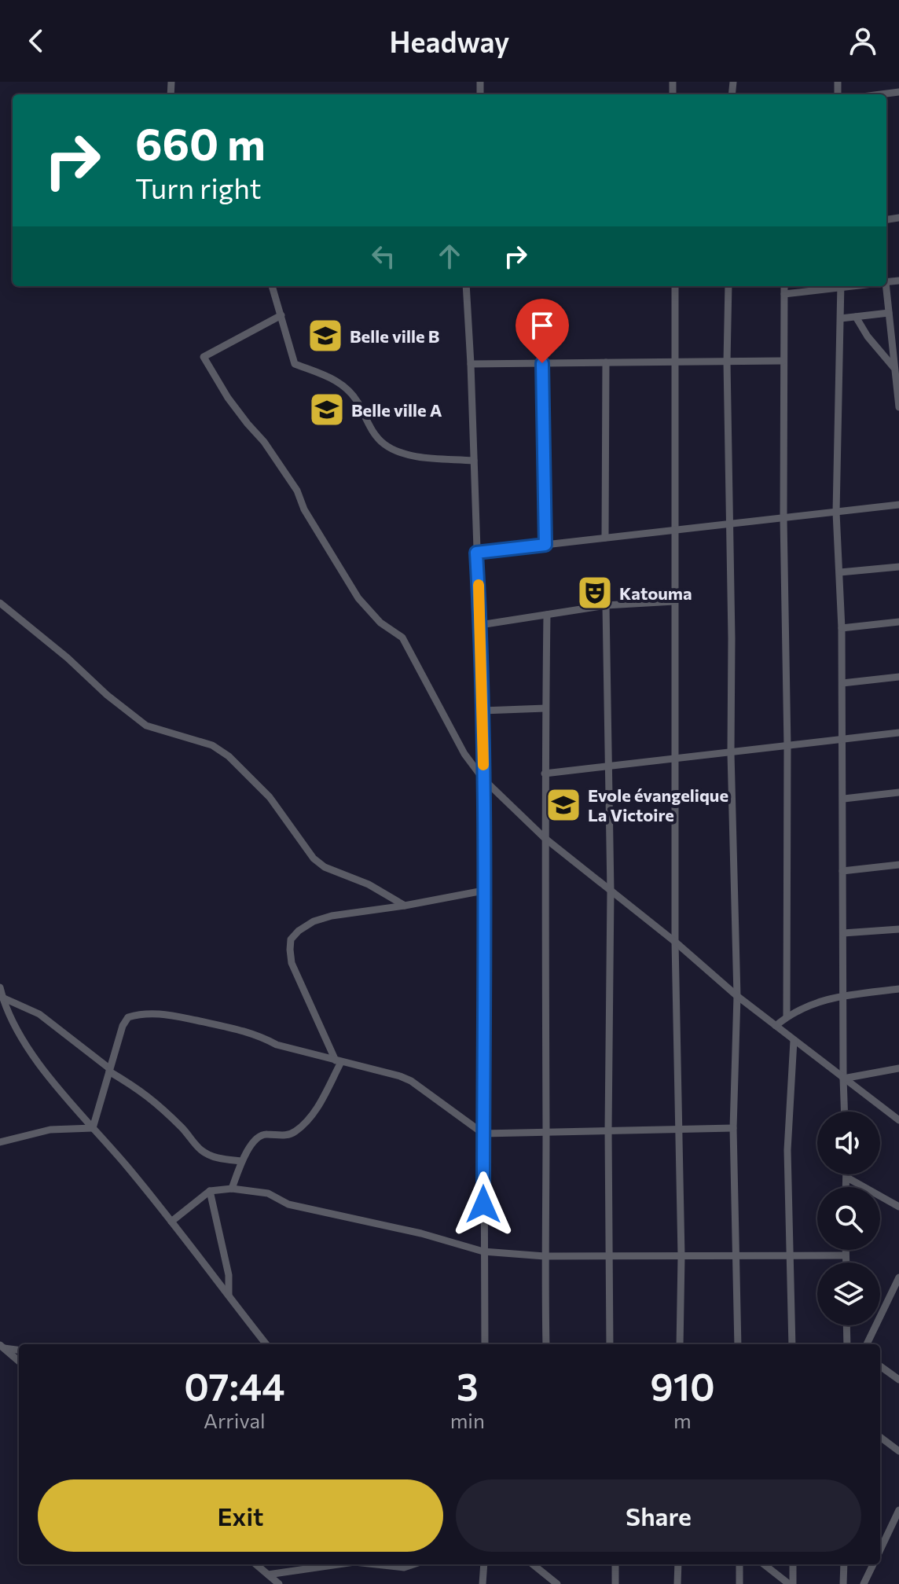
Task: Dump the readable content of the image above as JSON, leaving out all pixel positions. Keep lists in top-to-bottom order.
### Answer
{
  "places": {
    "school or university": ["Belle ville B", "Belle ville A", "Evole évangelique La Victoire"],
    "theatre": ["Katouma"]
  },
  "page": {
    "header": "Headway",
    "turn": ["660 m", "Turn right"],
    "eta": [
      "07:44",
      "Arrival",
      "3",
      "min",
      "910",
      "m"
    ],
    "buttons": ["Exit", "Share"]
  }
}
